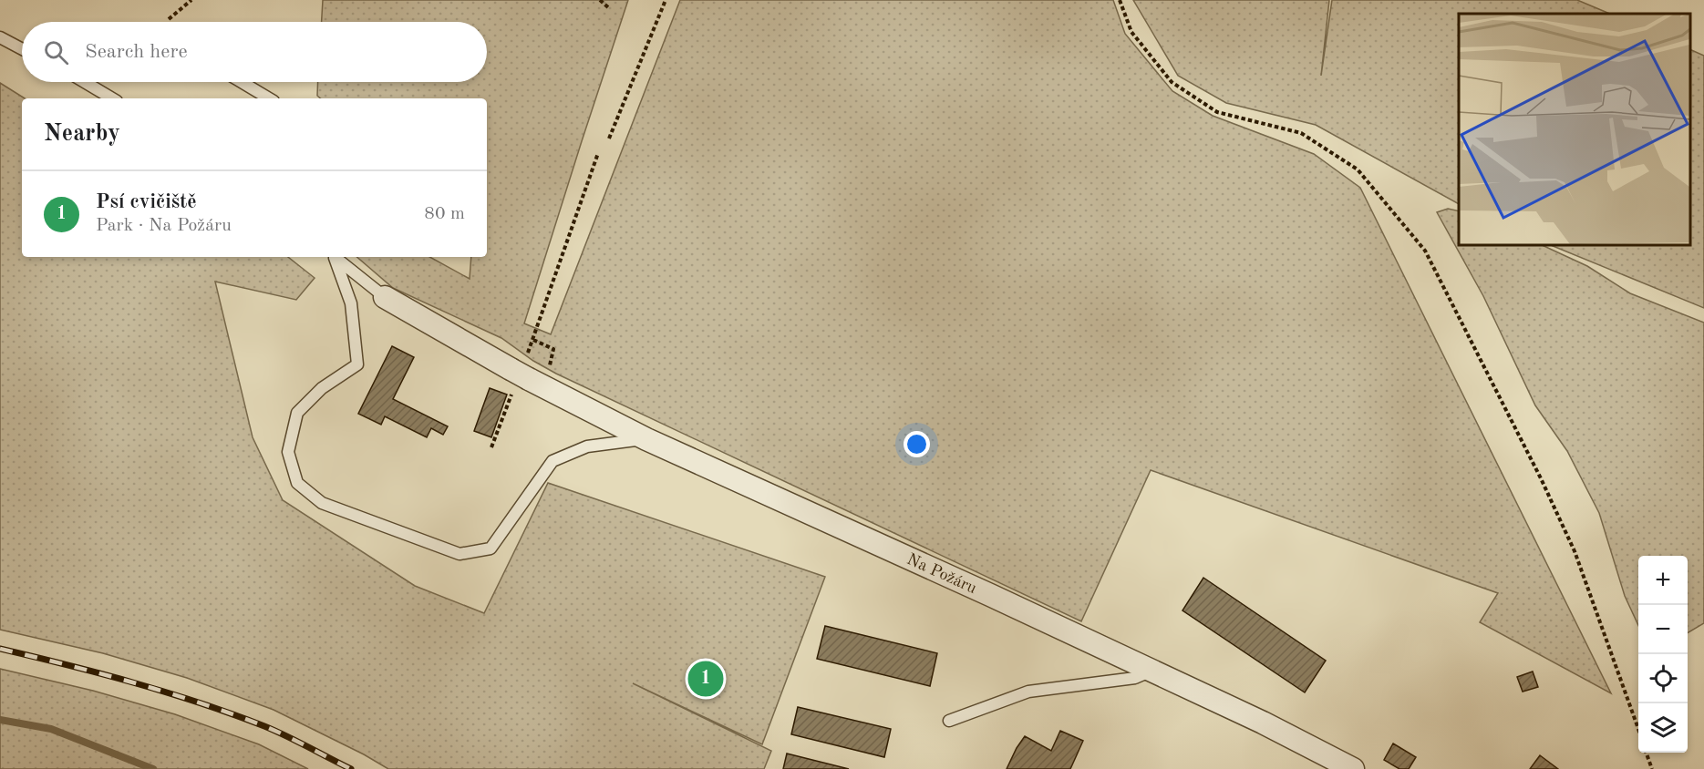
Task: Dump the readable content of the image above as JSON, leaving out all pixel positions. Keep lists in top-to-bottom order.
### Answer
{
  "streets": {
    "street": ["Na Požáru"]
  },
  "page": {
    "search": "Search here",
    "heading": "Nearby",
    "list": [
      {
        "mark": "1",
        "name": "Psí cvičiště",
        "note": "Park · Na Požáru",
        "value": "80 m"
      }
    ],
    "map_buttons": ["+", "−"],
    "pins": "1"
  }
}
